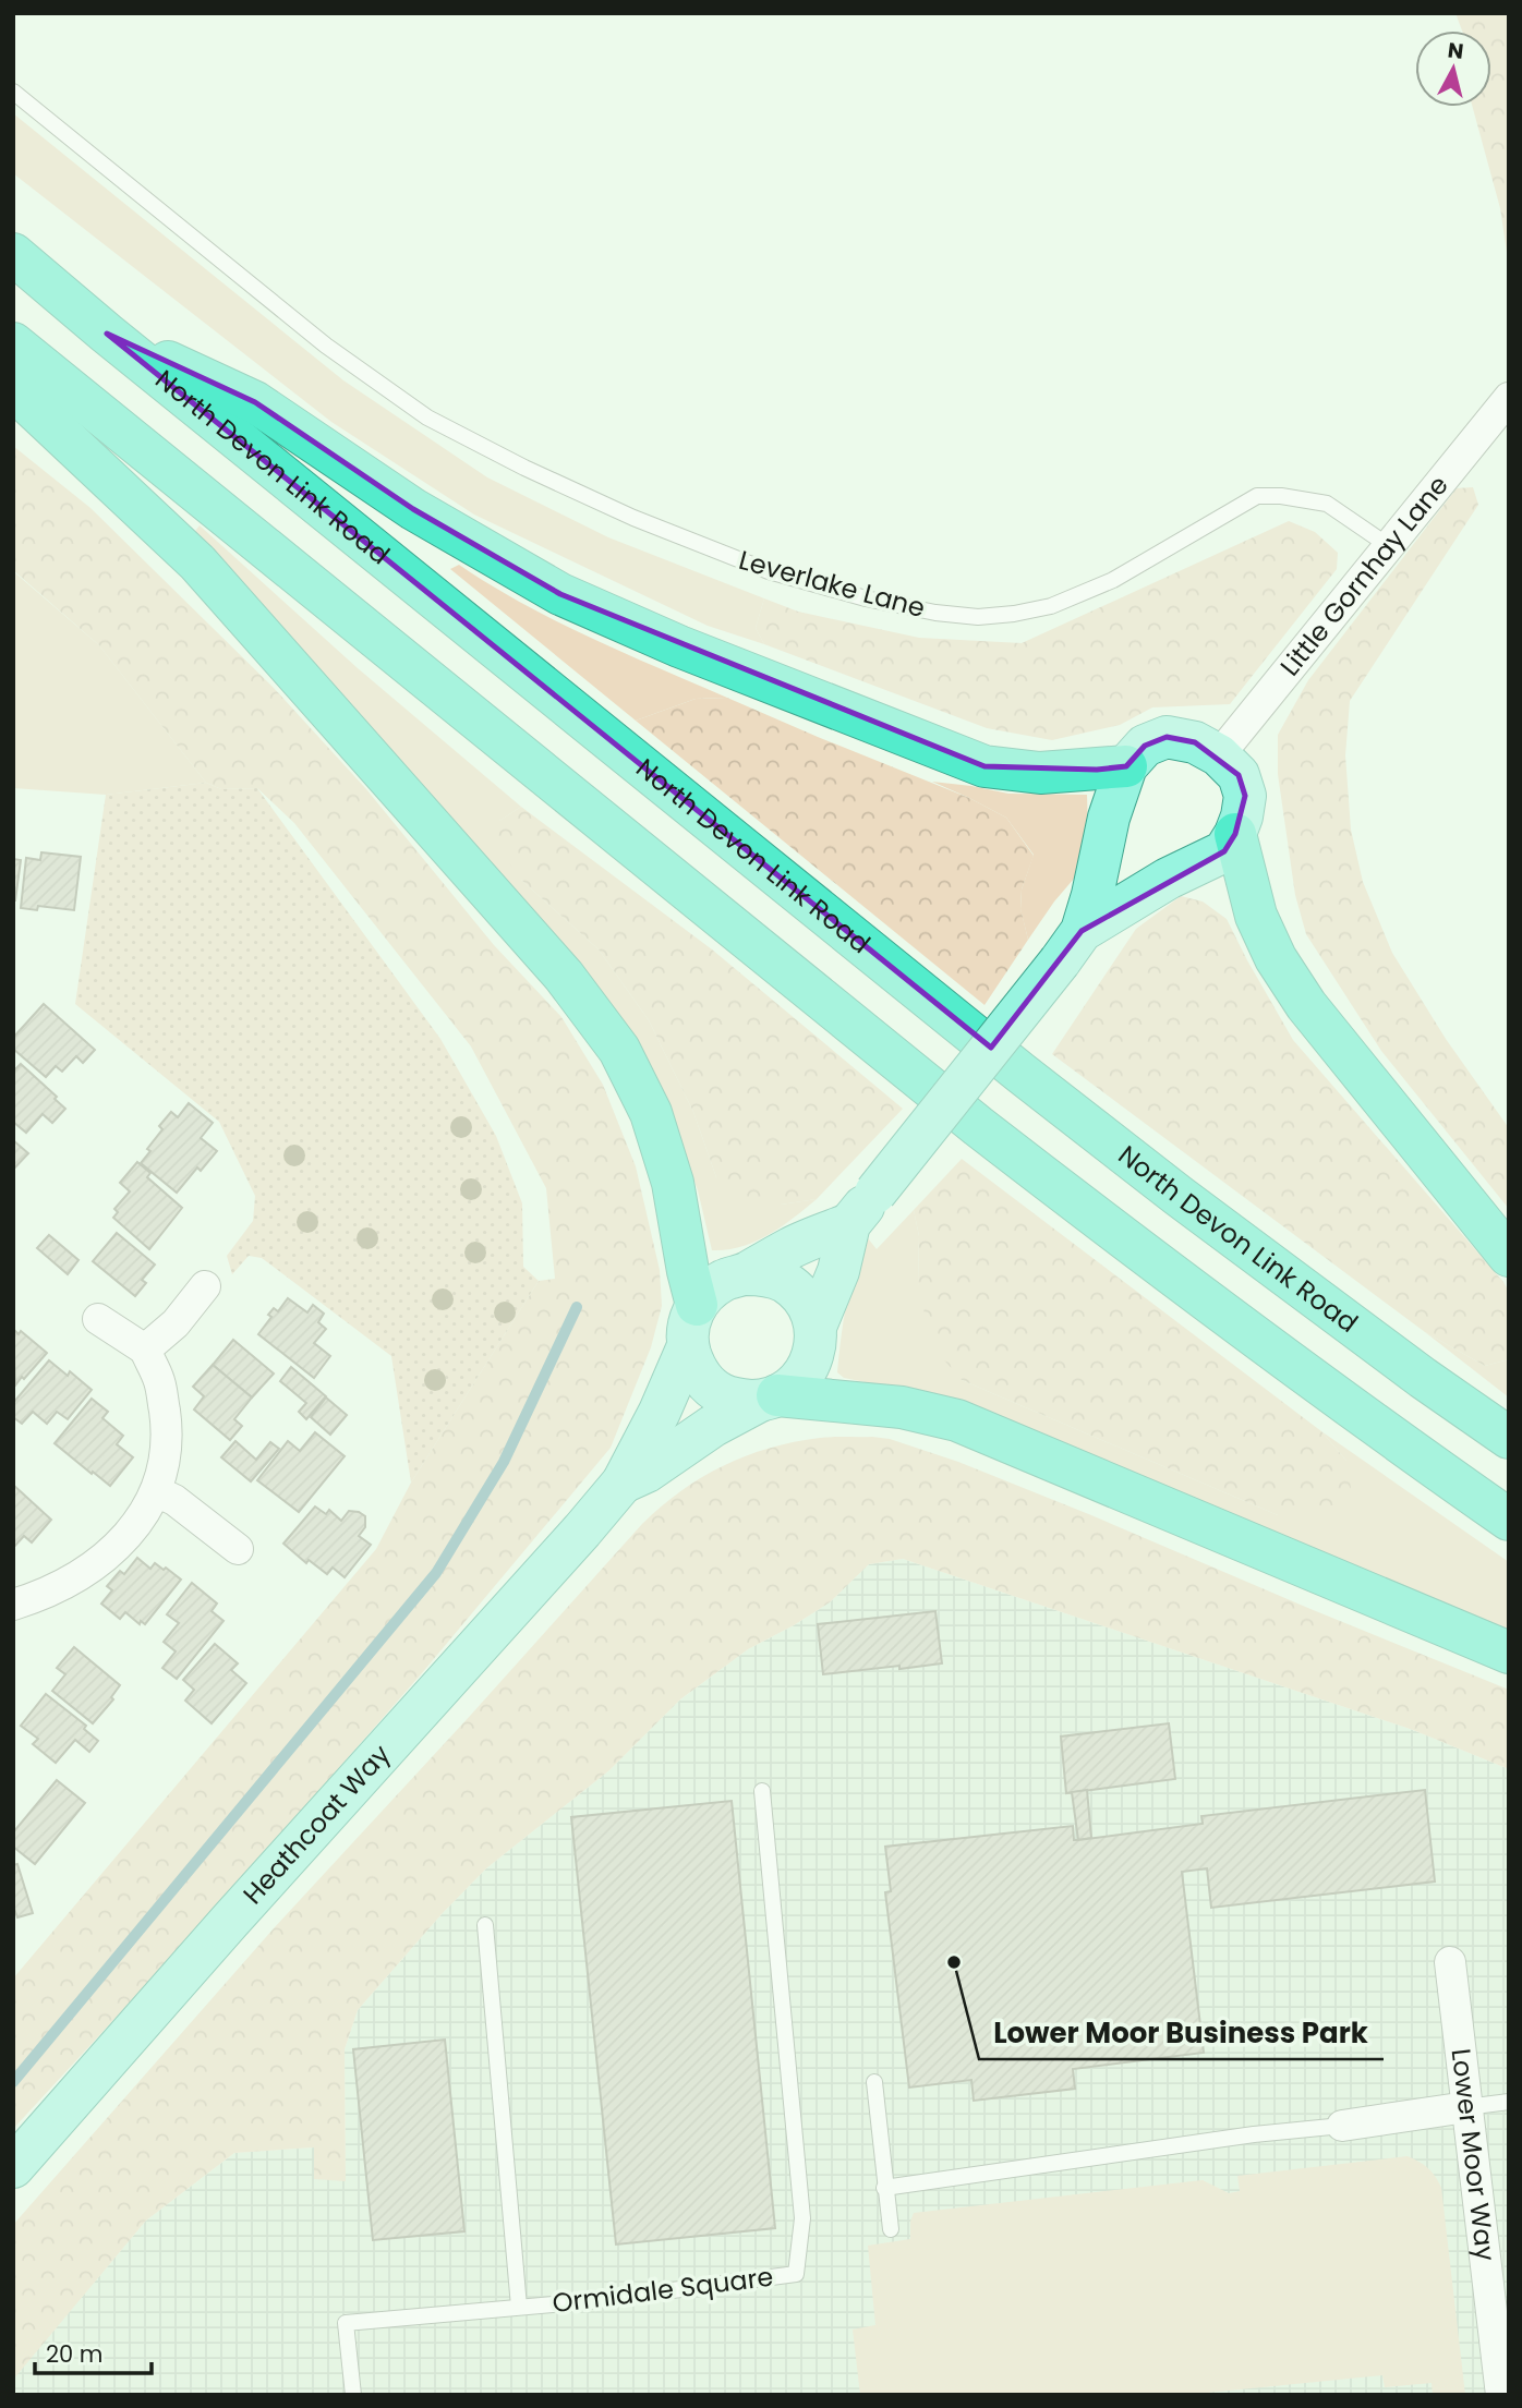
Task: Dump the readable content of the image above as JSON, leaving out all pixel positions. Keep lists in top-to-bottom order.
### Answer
{
  "streets": {
    "highway": ["North Devon Link Road"],
    "main road": ["Heathcoat Way"],
    "street": ["Little Gornhay Lane", "Lower Moor Way"],
    "lane": ["Leverlake Lane", "Ormidale Square"]
  },
  "crossings": [
    ["Little Gornhay Lane", "Leverlake Lane"]
  ],
  "places": ["Lower Moor Business Park"],
  "scale_bar": "20 m",
  "north": "top"
}
